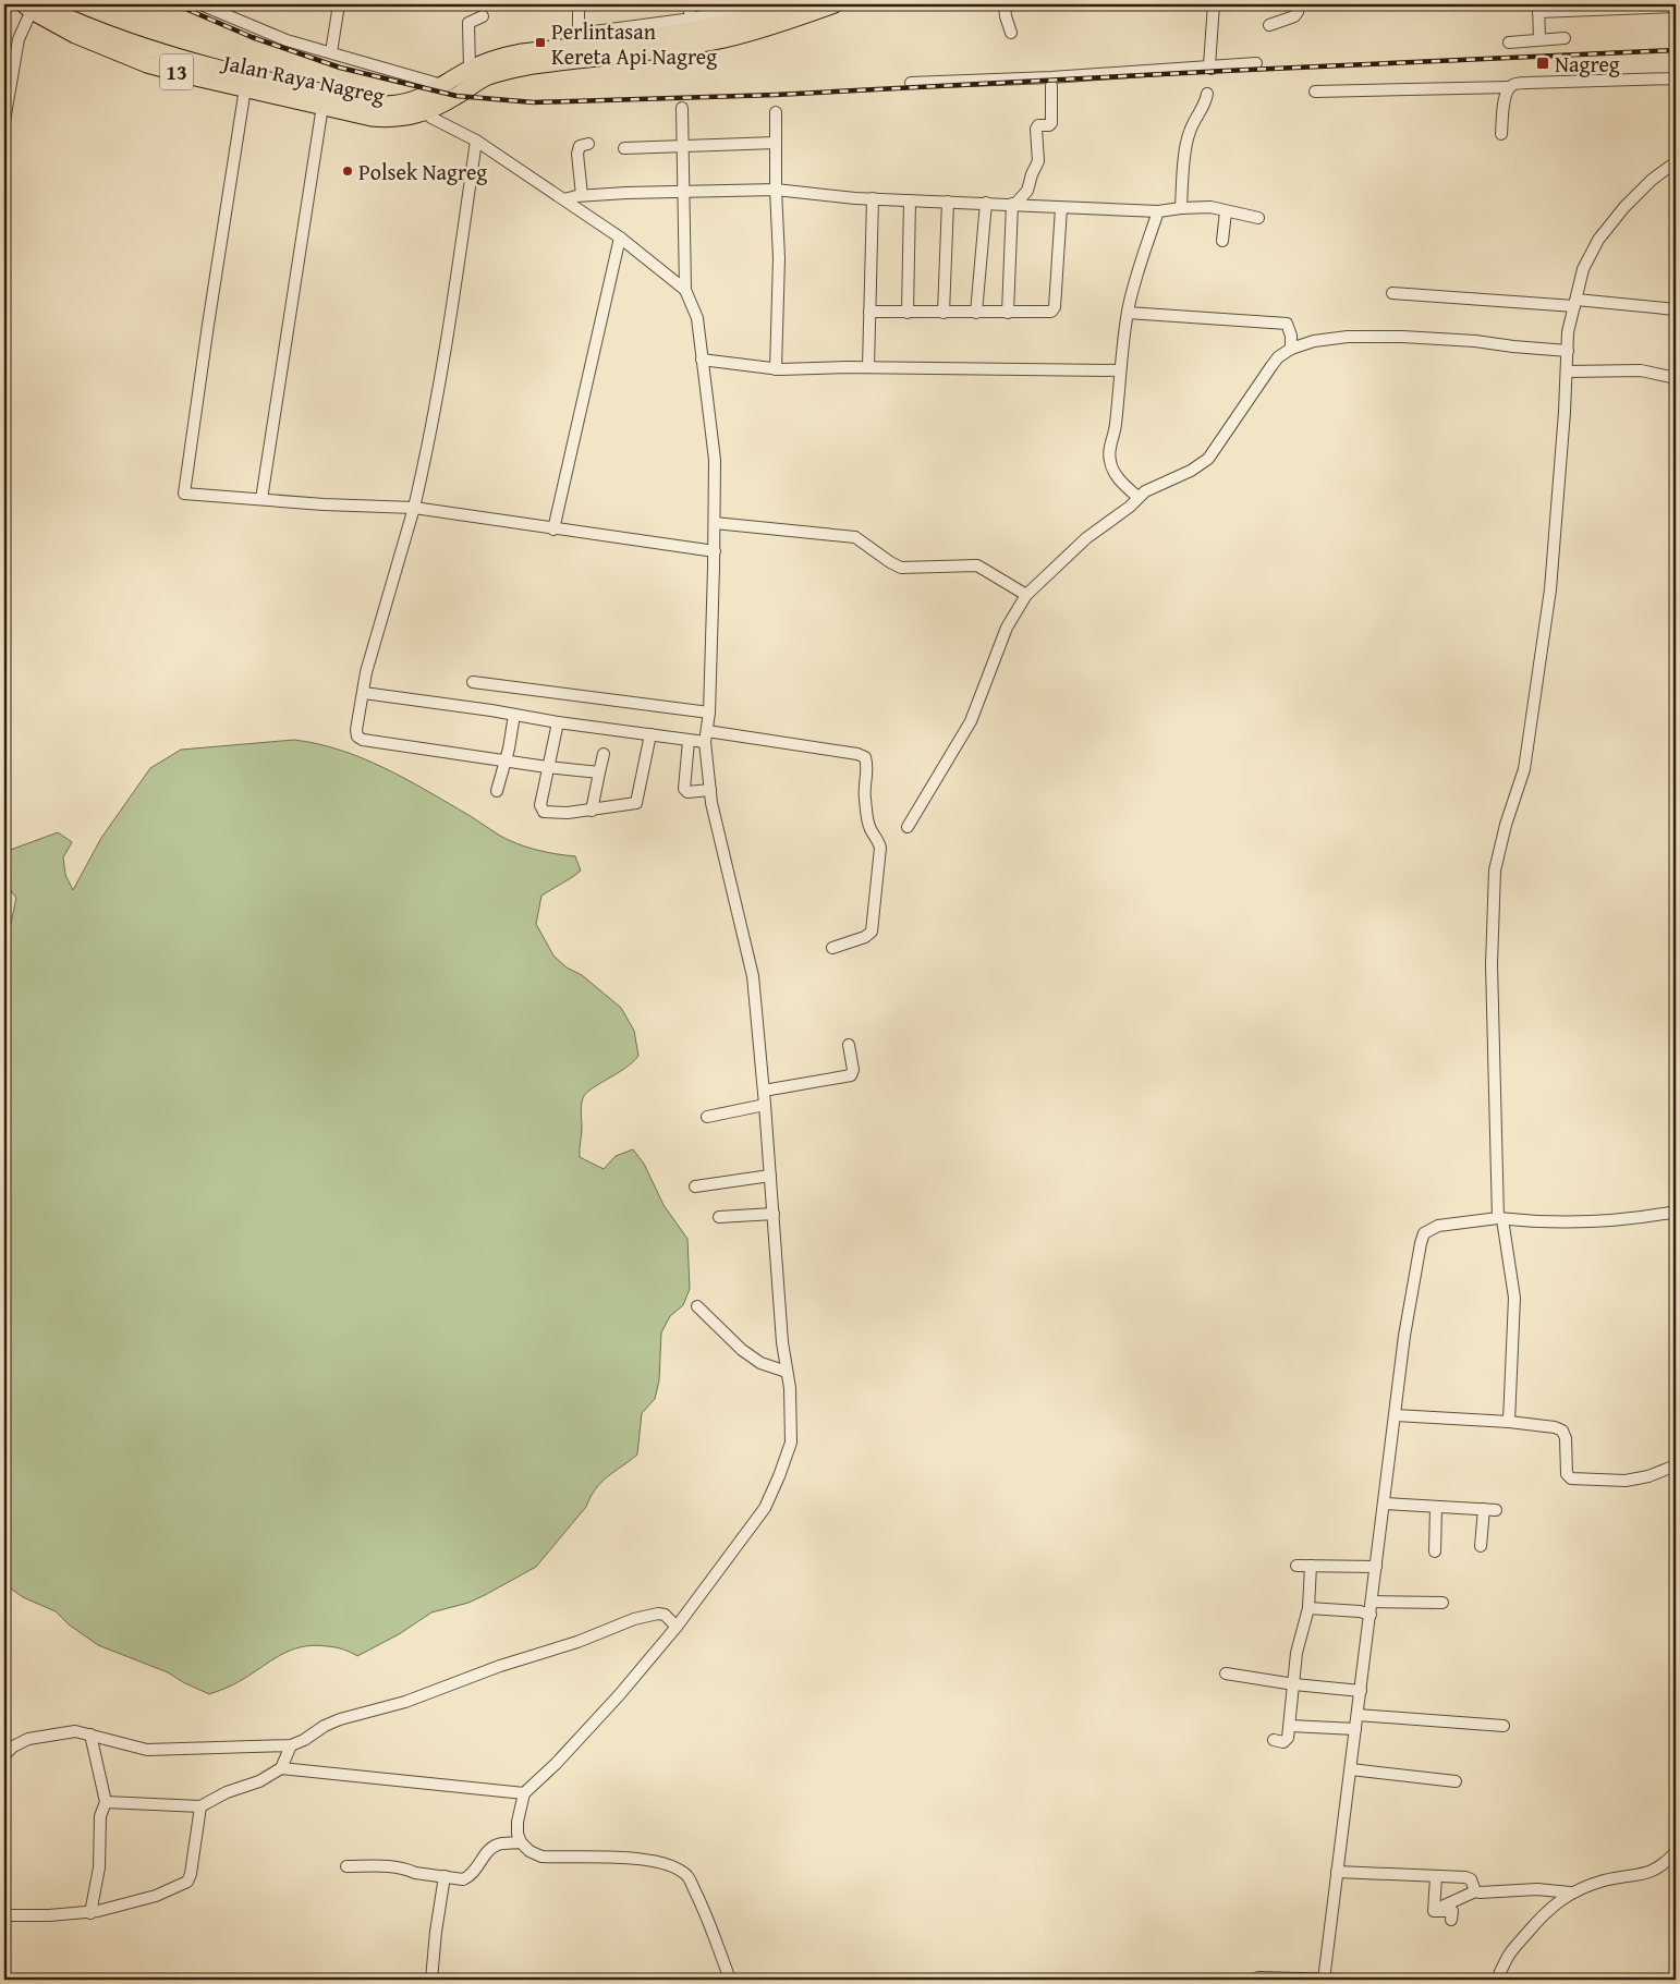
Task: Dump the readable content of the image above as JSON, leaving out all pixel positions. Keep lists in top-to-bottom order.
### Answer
{
  "streets": {
    "highway": ["13", "Jalan Raya Nagreg"]
  },
  "places": {
    "transit": ["Perlintasan Kereta Api Nagreg", "Nagreg"],
    "other": ["Polsek Nagreg"]
  }
}
